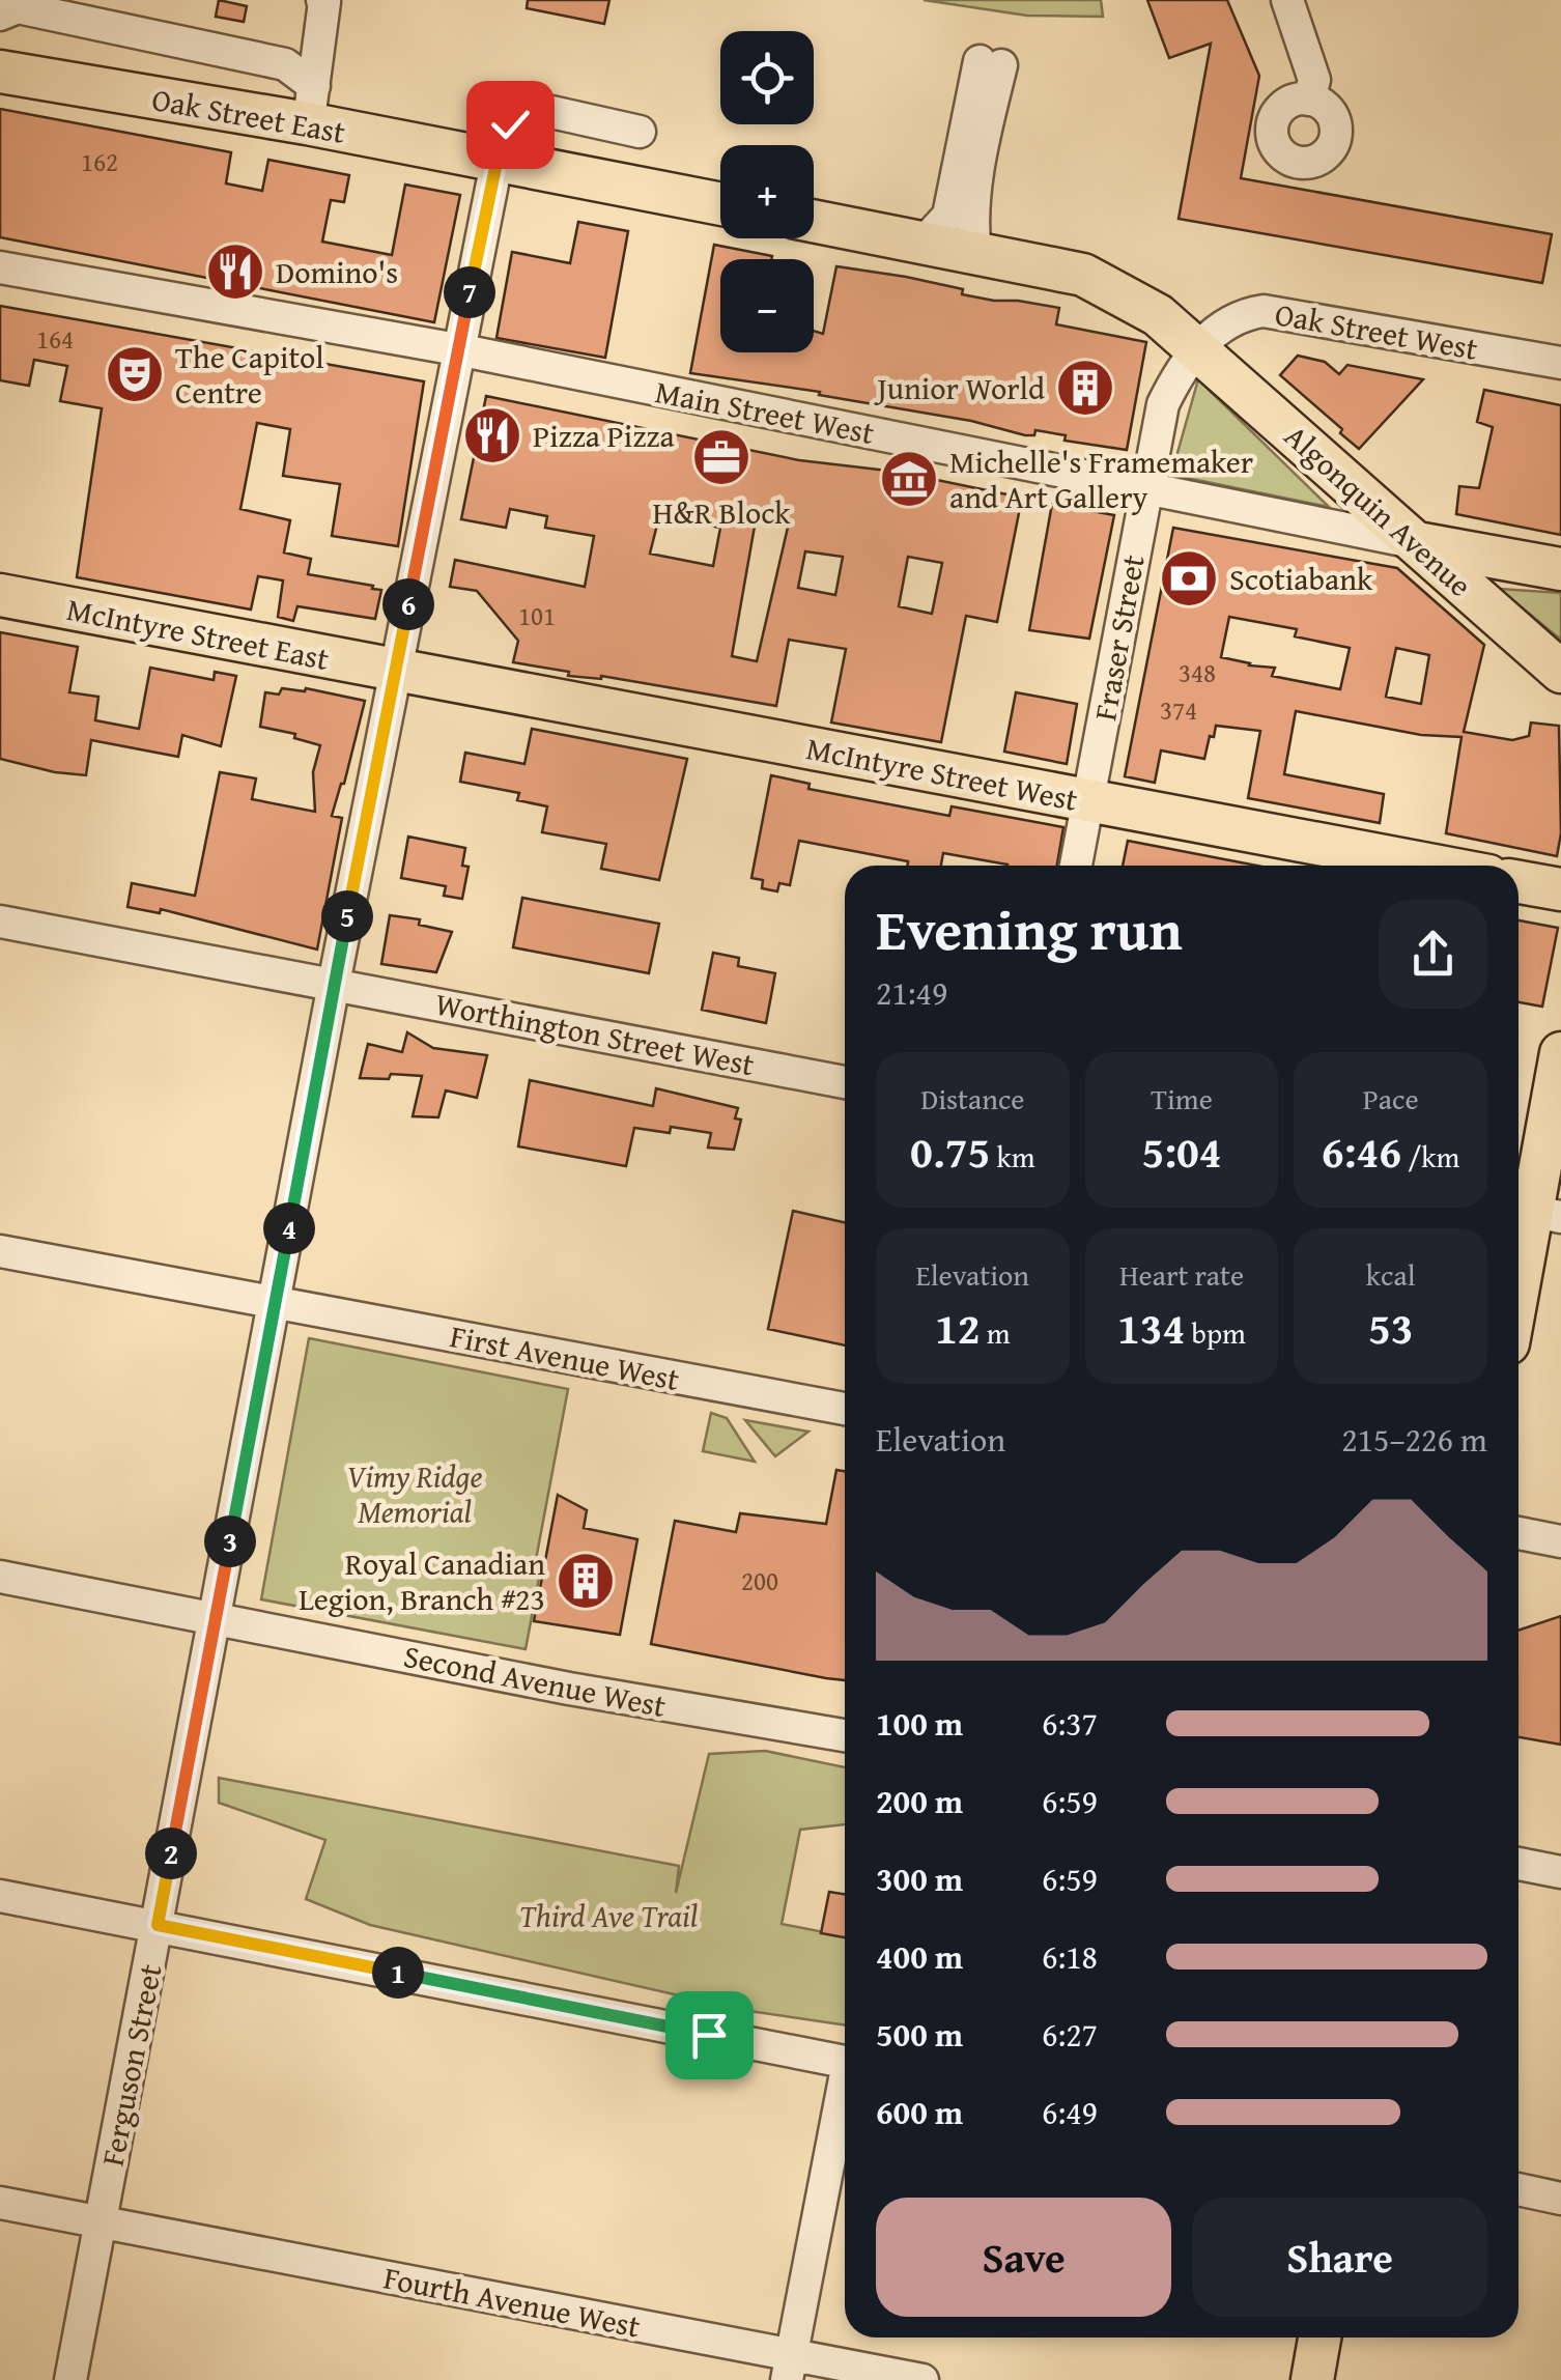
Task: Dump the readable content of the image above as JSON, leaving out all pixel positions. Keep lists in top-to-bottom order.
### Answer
{
  "streets": {
    "main road": [
      "Oak Street East",
      "Main Street West",
      "Algonquin Avenue",
      "McIntyre Street East",
      "McIntyre Street West"
    ],
    "street": [
      "Oak Street West",
      "Fraser Street",
      "Worthington Street West",
      "First Avenue West",
      "Second Avenue West",
      "Ferguson Street",
      "Fourth Avenue West"
    ]
  },
  "crossings": [
    ["Oak Street East", "Ferguson Street"],
    ["Oak Street West", "Algonquin Avenue"],
    ["Oak Street West", "Fraser Street"],
    ["Main Street West", "Algonquin Avenue"],
    ["Main Street West", "Fraser Street"],
    ["Main Street West", "Ferguson Street"],
    ["Algonquin Avenue", "Fraser Street"],
    ["McIntyre Street East", "McIntyre Street West"],
    ["McIntyre Street East", "Ferguson Street"],
    ["Fraser Street", "McIntyre Street West"],
    ["McIntyre Street West", "Ferguson Street"],
    ["Worthington Street West", "Ferguson Street"],
    ["First Avenue West", "Ferguson Street"],
    ["Second Avenue West", "Ferguson Street"],
    ["Ferguson Street", "Fourth Avenue West"]
  ],
  "parks": ["Vimy Ridge Memorial", "Third Ave Trail"],
  "places": {
    "restaurant": ["Domino's", "Pizza Pizza"],
    "theatre": ["The Capitol Centre"],
    "building": ["Junior World", "Royal Canadian Legion, Branch #23"],
    "office": ["H&R Block"],
    "museum": ["Michelle's Framemaker and Art Gallery"],
    "bank": ["Scotiabank"]
  },
  "house_numbers": [
    "162",
    "164",
    "101",
    "348",
    "374",
    "200"
  ],
  "page": {
    "map_buttons": ["+", "−"],
    "pins": [
      "7",
      "6",
      "5",
      "4",
      "3",
      "2",
      "1"
    ],
    "heading": ["Evening run", "21:49"],
    "stats": [
      ["Distance", "0.75 km"],
      ["Time", "5:04"],
      ["Pace", "6:46 /km"],
      ["Elevation", "12 m"],
      ["Heart rate", "134 bpm"],
      ["kcal", "53"]
    ],
    "chart": ["Elevation", "215–226 m"],
    "list": [
      {
        "name": "100 m",
        "note": "6:37"
      },
      {
        "name": "200 m",
        "note": "6:59"
      },
      {
        "name": "300 m",
        "note": "6:59"
      },
      {
        "name": "400 m",
        "note": "6:18"
      },
      {
        "name": "500 m",
        "note": "6:27"
      },
      {
        "name": "600 m",
        "note": "6:49"
      }
    ],
    "buttons": ["Save", "Share"]
  }
}
